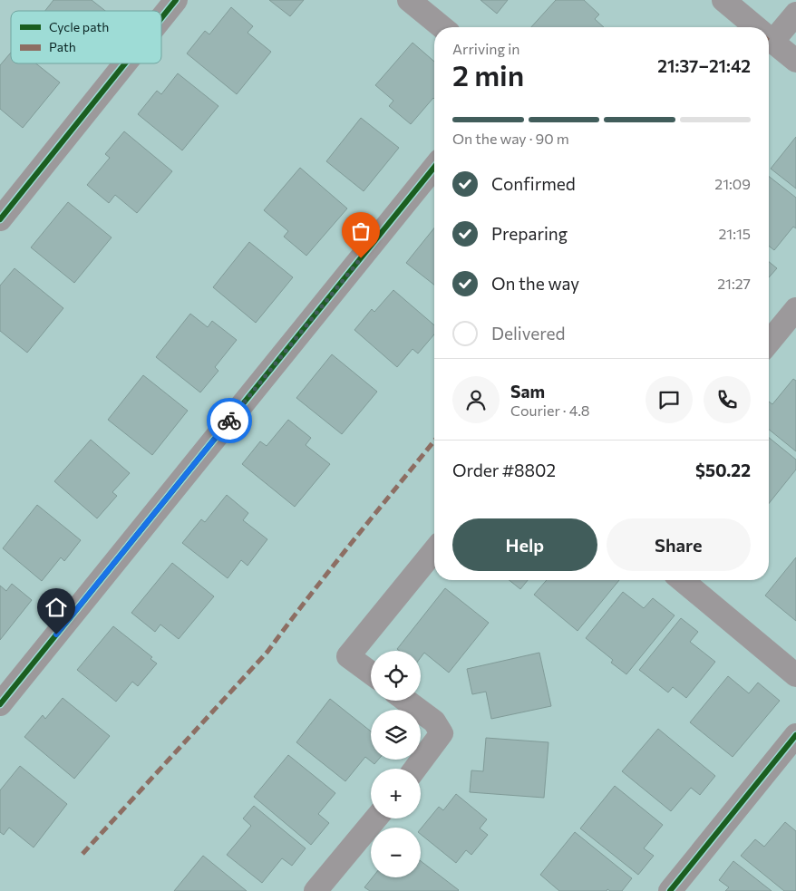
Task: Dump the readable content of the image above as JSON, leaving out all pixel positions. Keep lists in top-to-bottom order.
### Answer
{
  "legend": ["Cycle path", "Path"],
  "page": {
    "heading": ["2 min", "Arriving in", "21:37–21:42"],
    "panel": [
      "Sam",
      "Courier · 4.8",
      "Order #8802",
      "$50.22"
    ],
    "bar": "On the way · 90 m",
    "list": [
      ["Confirmed", "21:09"],
      ["Preparing", "21:15"],
      ["On the way", "21:27"],
      "Delivered"
    ],
    "buttons": ["Help", "Share"],
    "map_buttons": ["+", "−"]
  }
}
